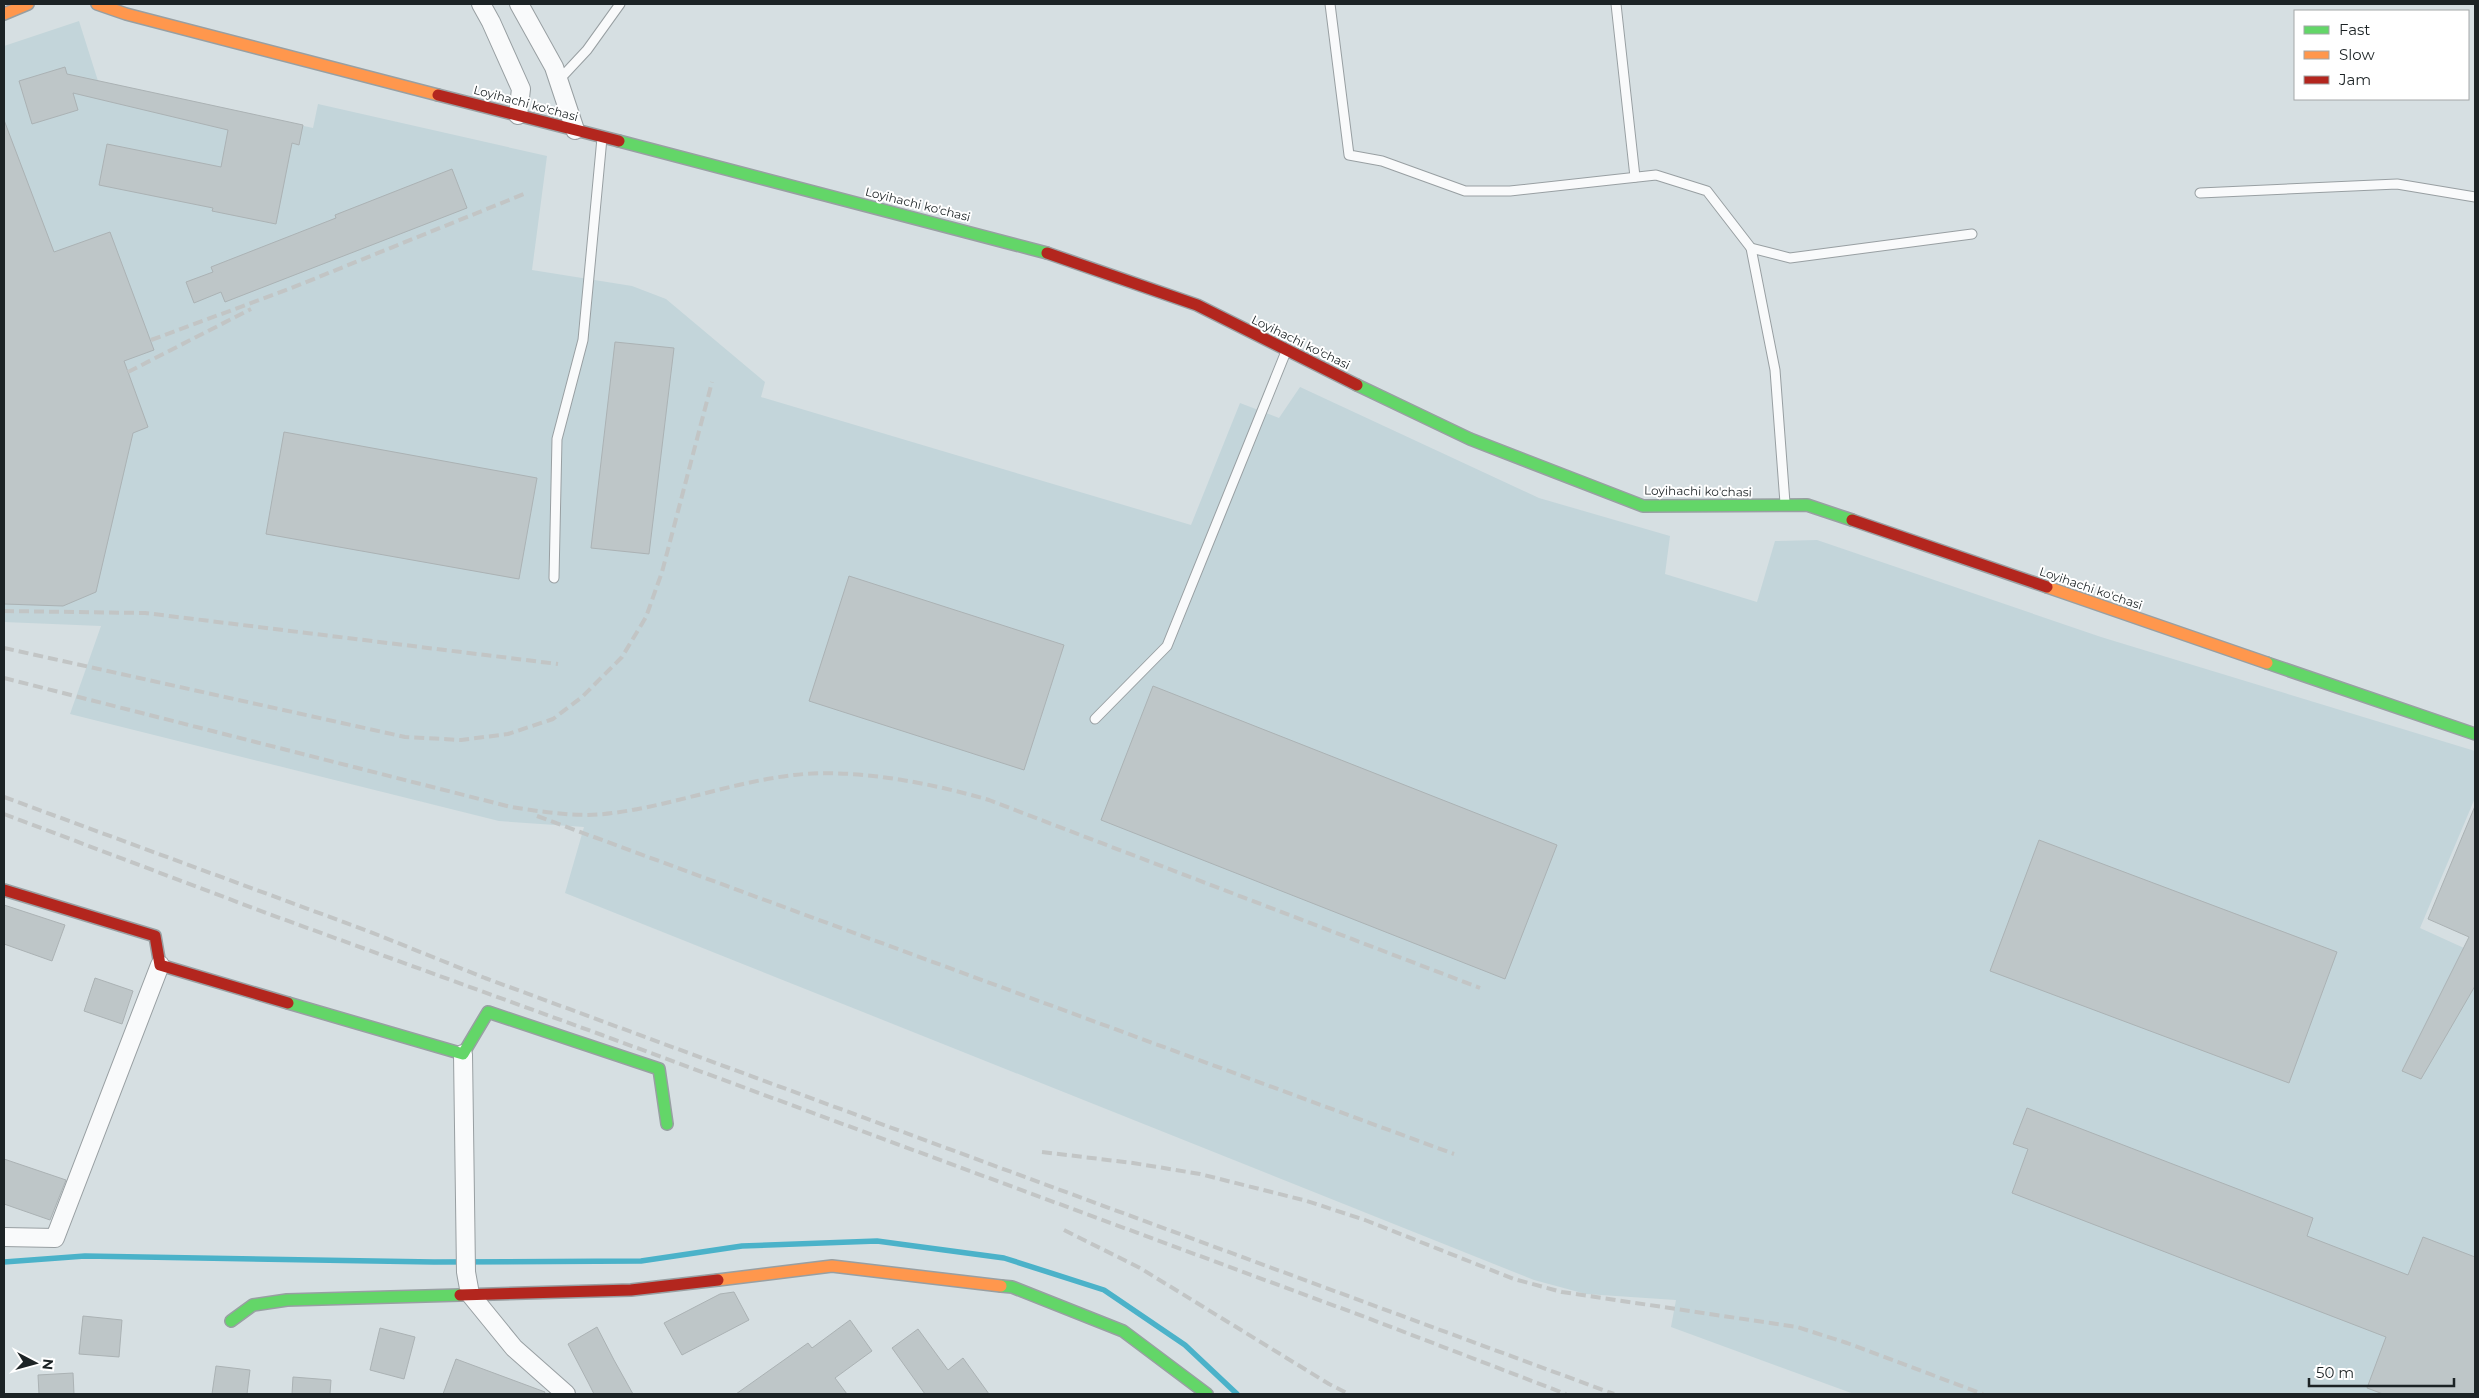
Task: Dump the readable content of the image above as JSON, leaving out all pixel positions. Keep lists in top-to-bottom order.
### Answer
{
  "streets": {
    "street": ["Loyihachi ko'chasi"]
  },
  "legend": ["Fast", "Slow", "Jam"],
  "scale_bar": "50 m",
  "north": "right"
}
